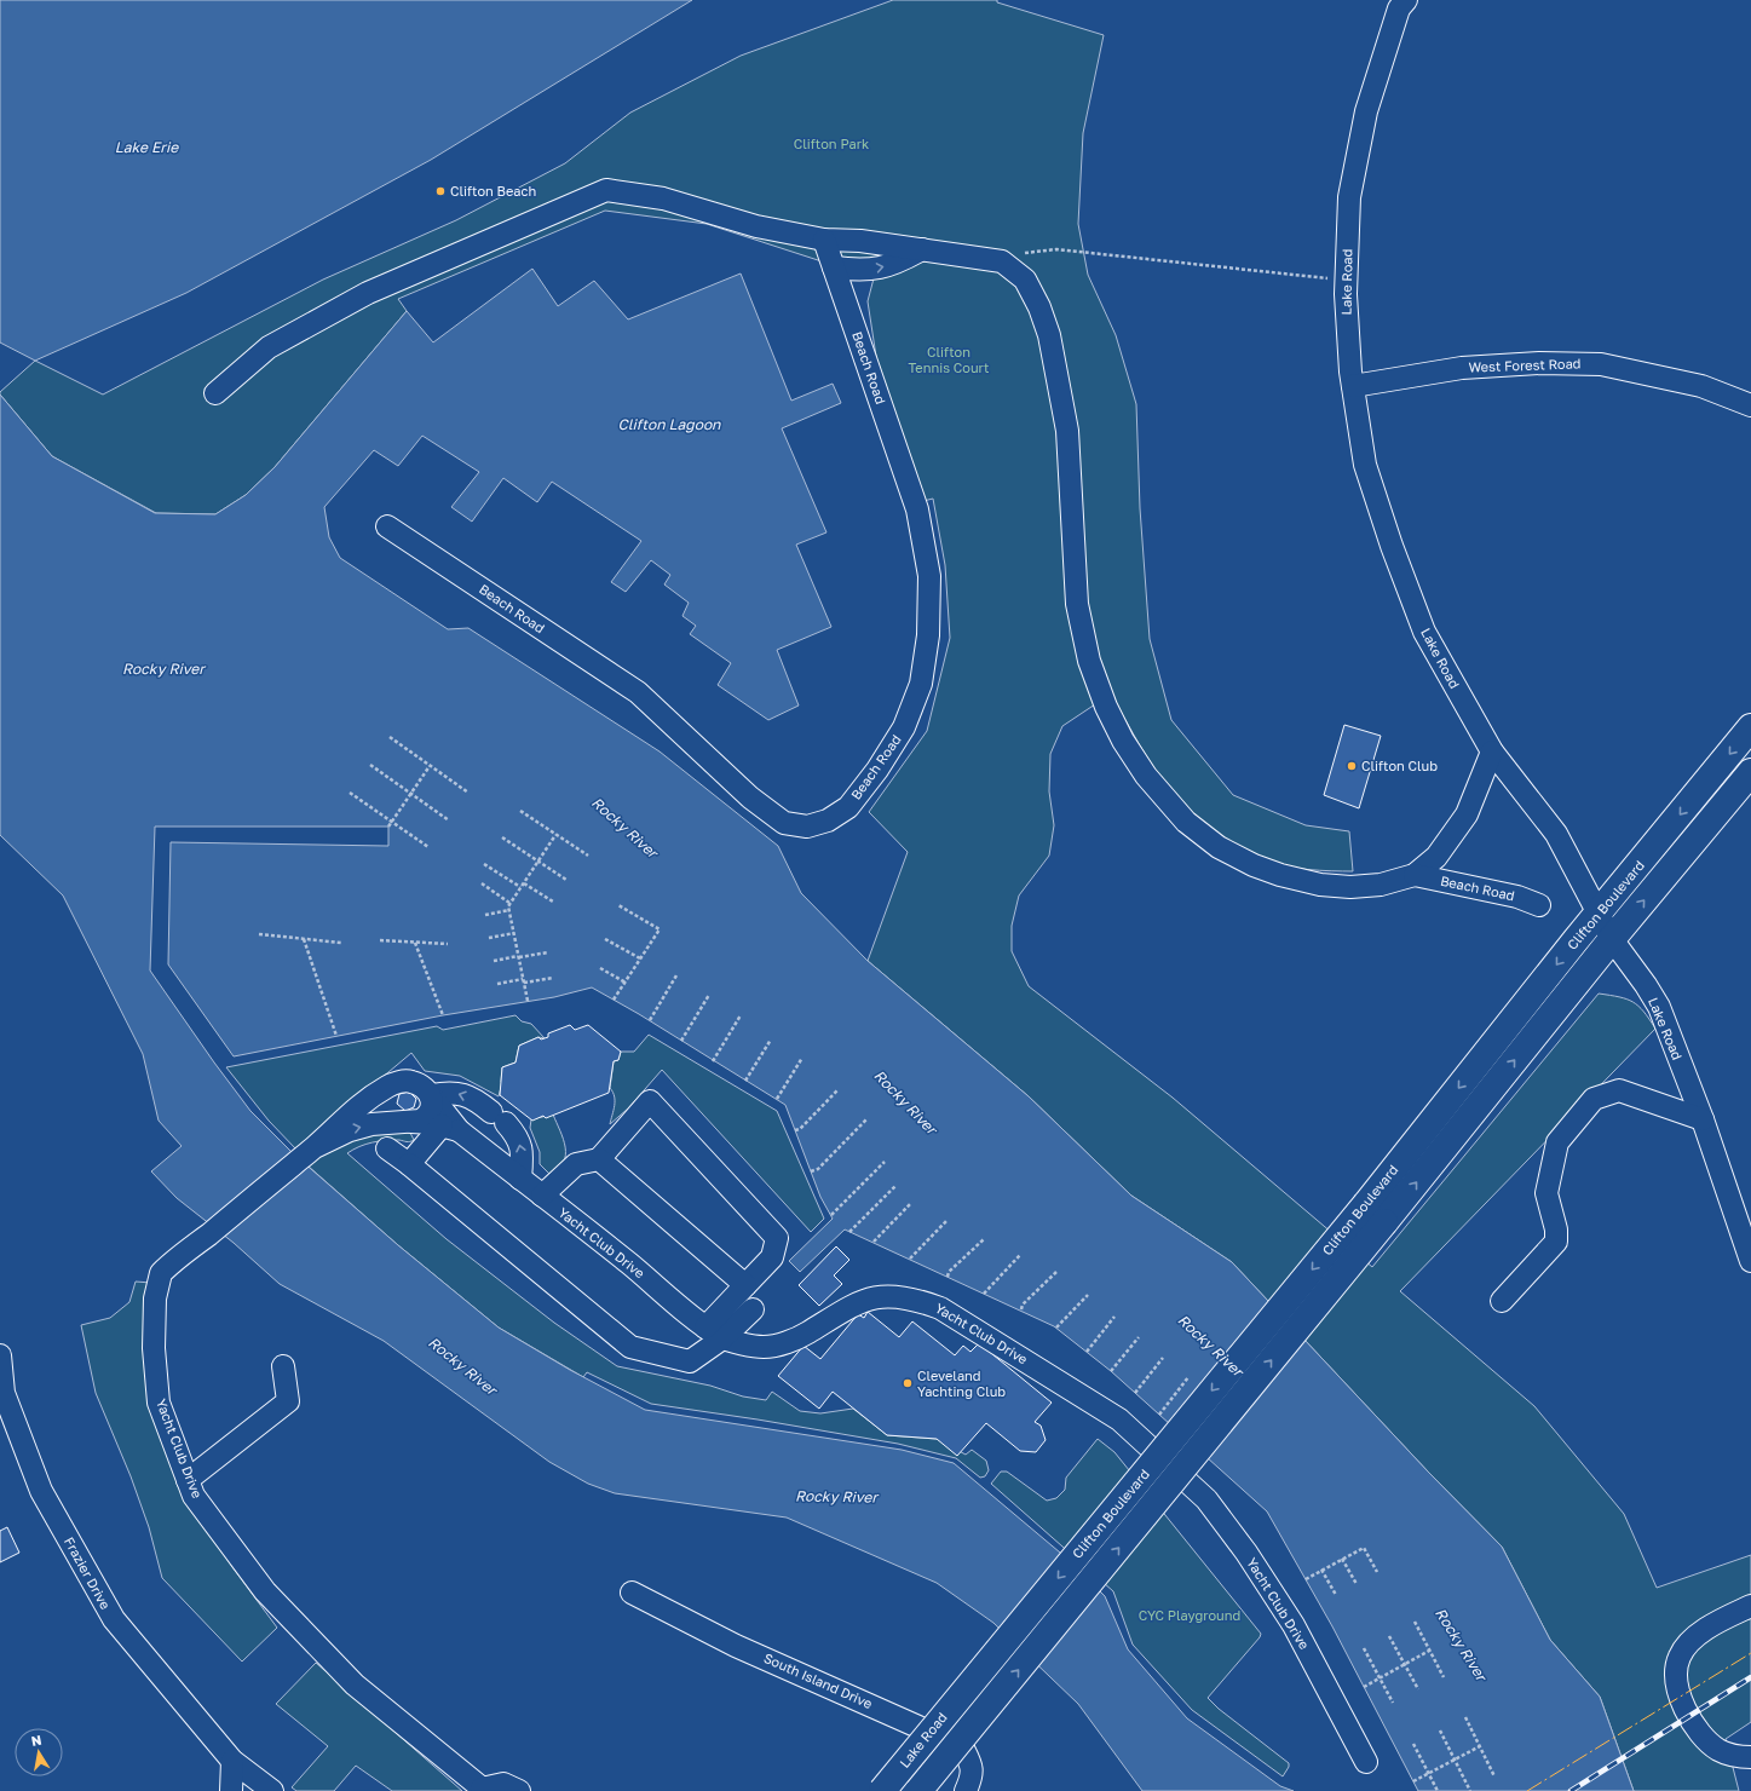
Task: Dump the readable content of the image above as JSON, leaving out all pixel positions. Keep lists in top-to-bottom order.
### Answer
{
  "streets": {
    "main road": ["Lake Road", "Clifton Boulevard"],
    "street": [
      "West Forest Road",
      "Beach Road",
      "Yacht Club Drive",
      "Frazier Drive",
      "South Island Drive"
    ]
  },
  "crossings": [
    ["Lake Road", "West Forest Road"],
    ["Lake Road", "Beach Road"],
    ["Lake Road", "Clifton Boulevard"]
  ],
  "water": ["Lake Erie", "Clifton Lagoon", "Rocky River"],
  "parks": ["Clifton Park", "Clifton Tennis Court", "CYC Playground"],
  "places": ["Clifton Beach", "Clifton Club", "Cleveland Yachting Club"],
  "north": "top"
}
